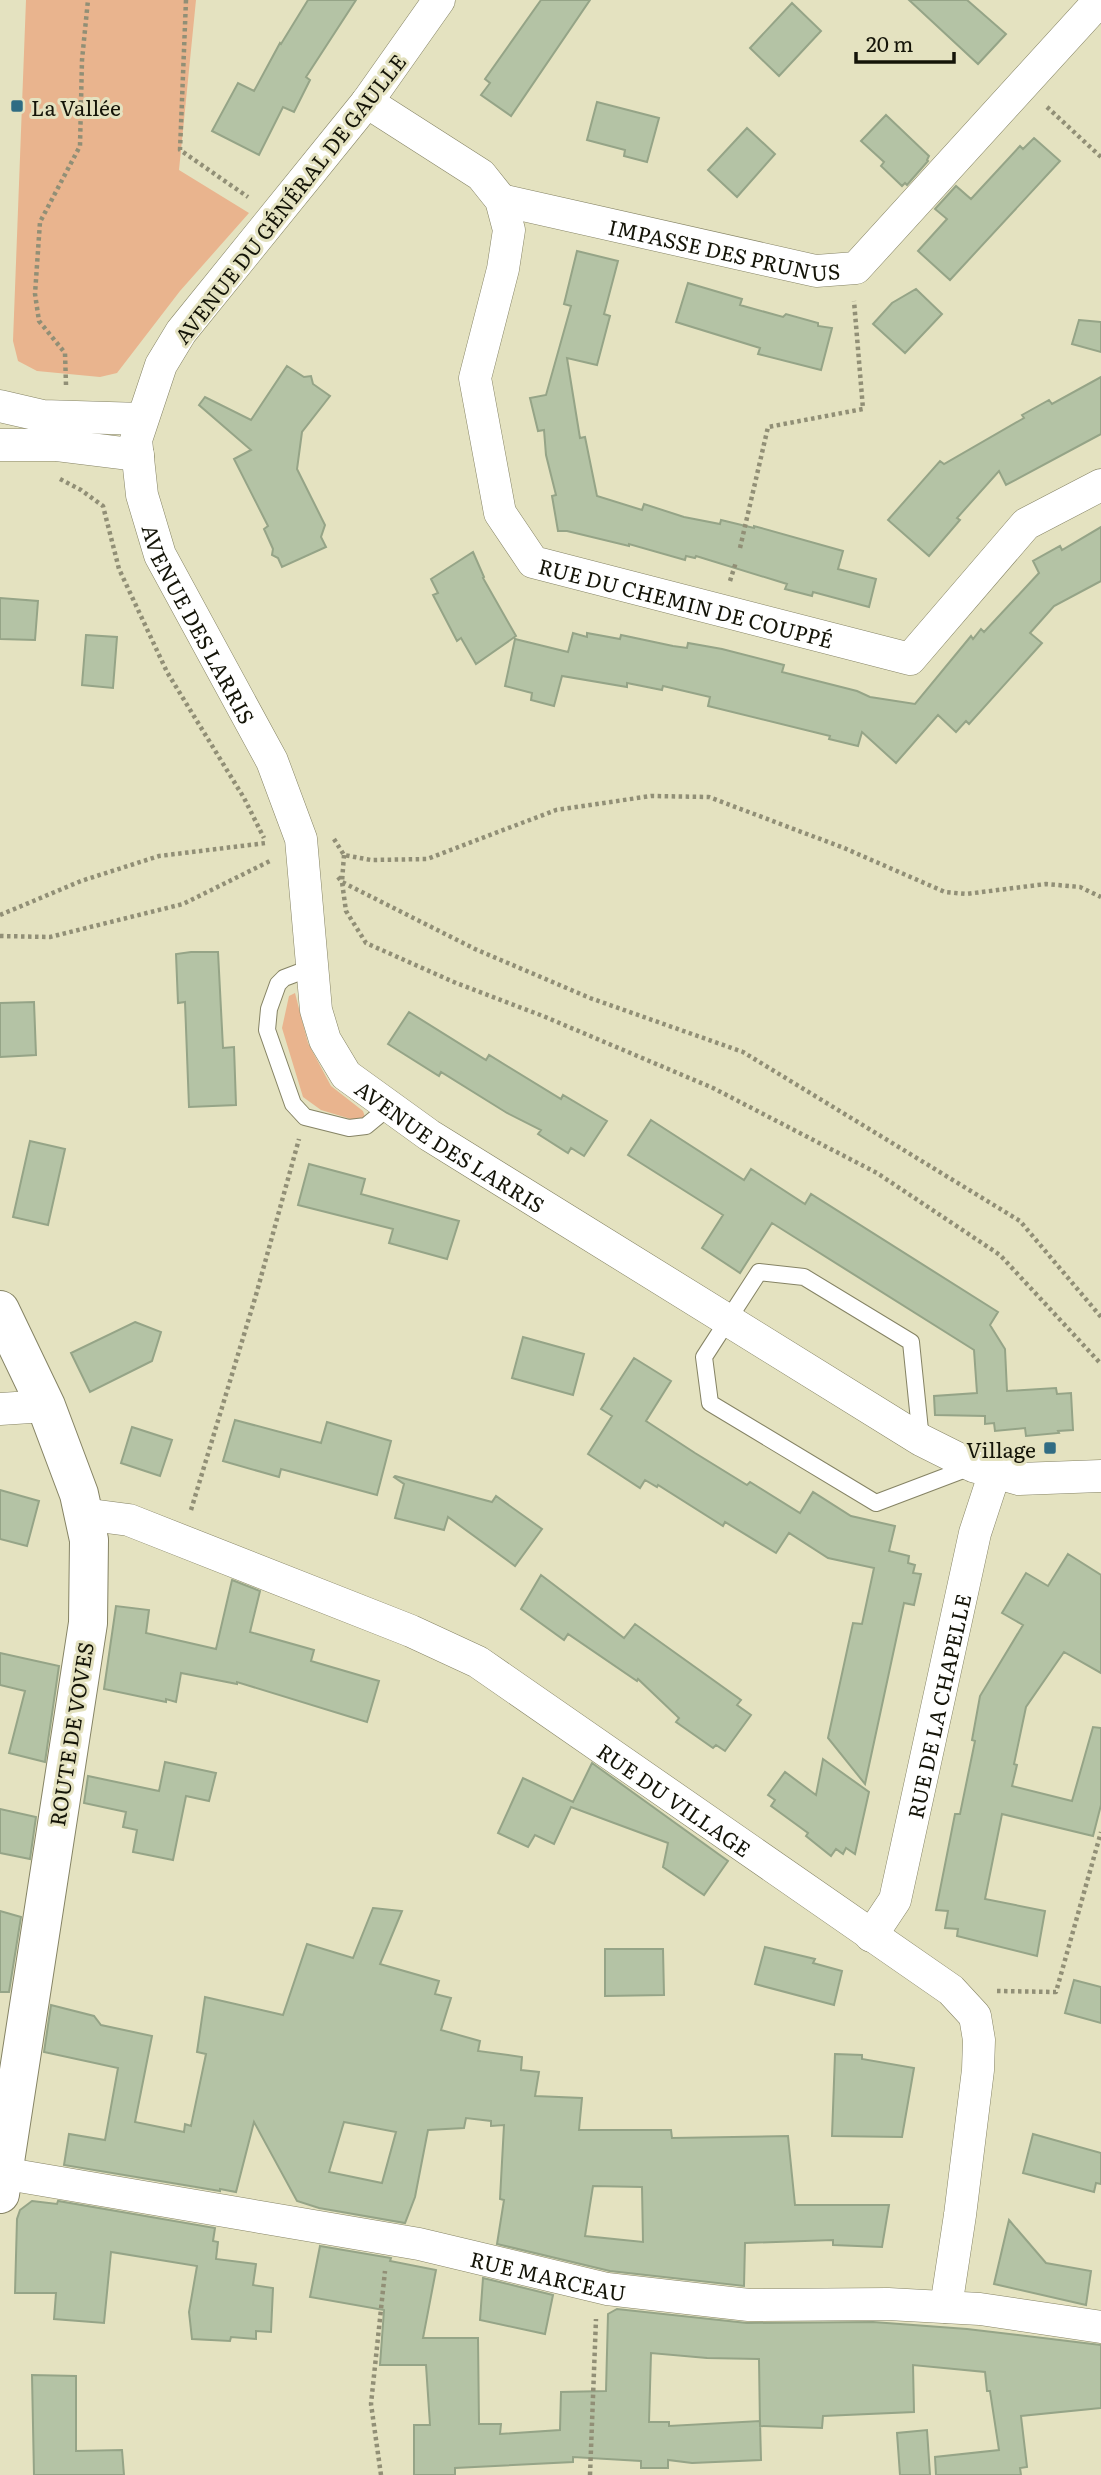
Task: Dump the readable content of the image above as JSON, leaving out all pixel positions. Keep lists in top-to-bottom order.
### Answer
{
  "streets": {
    "street": [
      "AVENUE DU GÉNÉRAL DE GAULLE",
      "IMPASSE DES PRUNUS",
      "RUE DU CHEMIN DE COUPPÉ",
      "AVENUE DES LARRIS",
      "RUE DE LA CHAPELLE",
      "ROUTE DE VOVES",
      "RUE DU VILLAGE",
      "RUE MARCEAU"
    ]
  },
  "crossings": [
    ["AVENUE DU GÉNÉRAL DE GAULLE", "AVENUE DES LARRIS"],
    ["IMPASSE DES PRUNUS", "RUE DU CHEMIN DE COUPPÉ"],
    ["AVENUE DES LARRIS", "RUE DE LA CHAPELLE"],
    ["RUE DE LA CHAPELLE", "RUE DU VILLAGE"],
    ["ROUTE DE VOVES", "RUE DU VILLAGE"],
    ["ROUTE DE VOVES", "RUE MARCEAU"],
    ["RUE DU VILLAGE", "RUE MARCEAU"]
  ],
  "places": {
    "transit": ["La Vallée", "Village"]
  },
  "scale_bar": "20 m"
}
